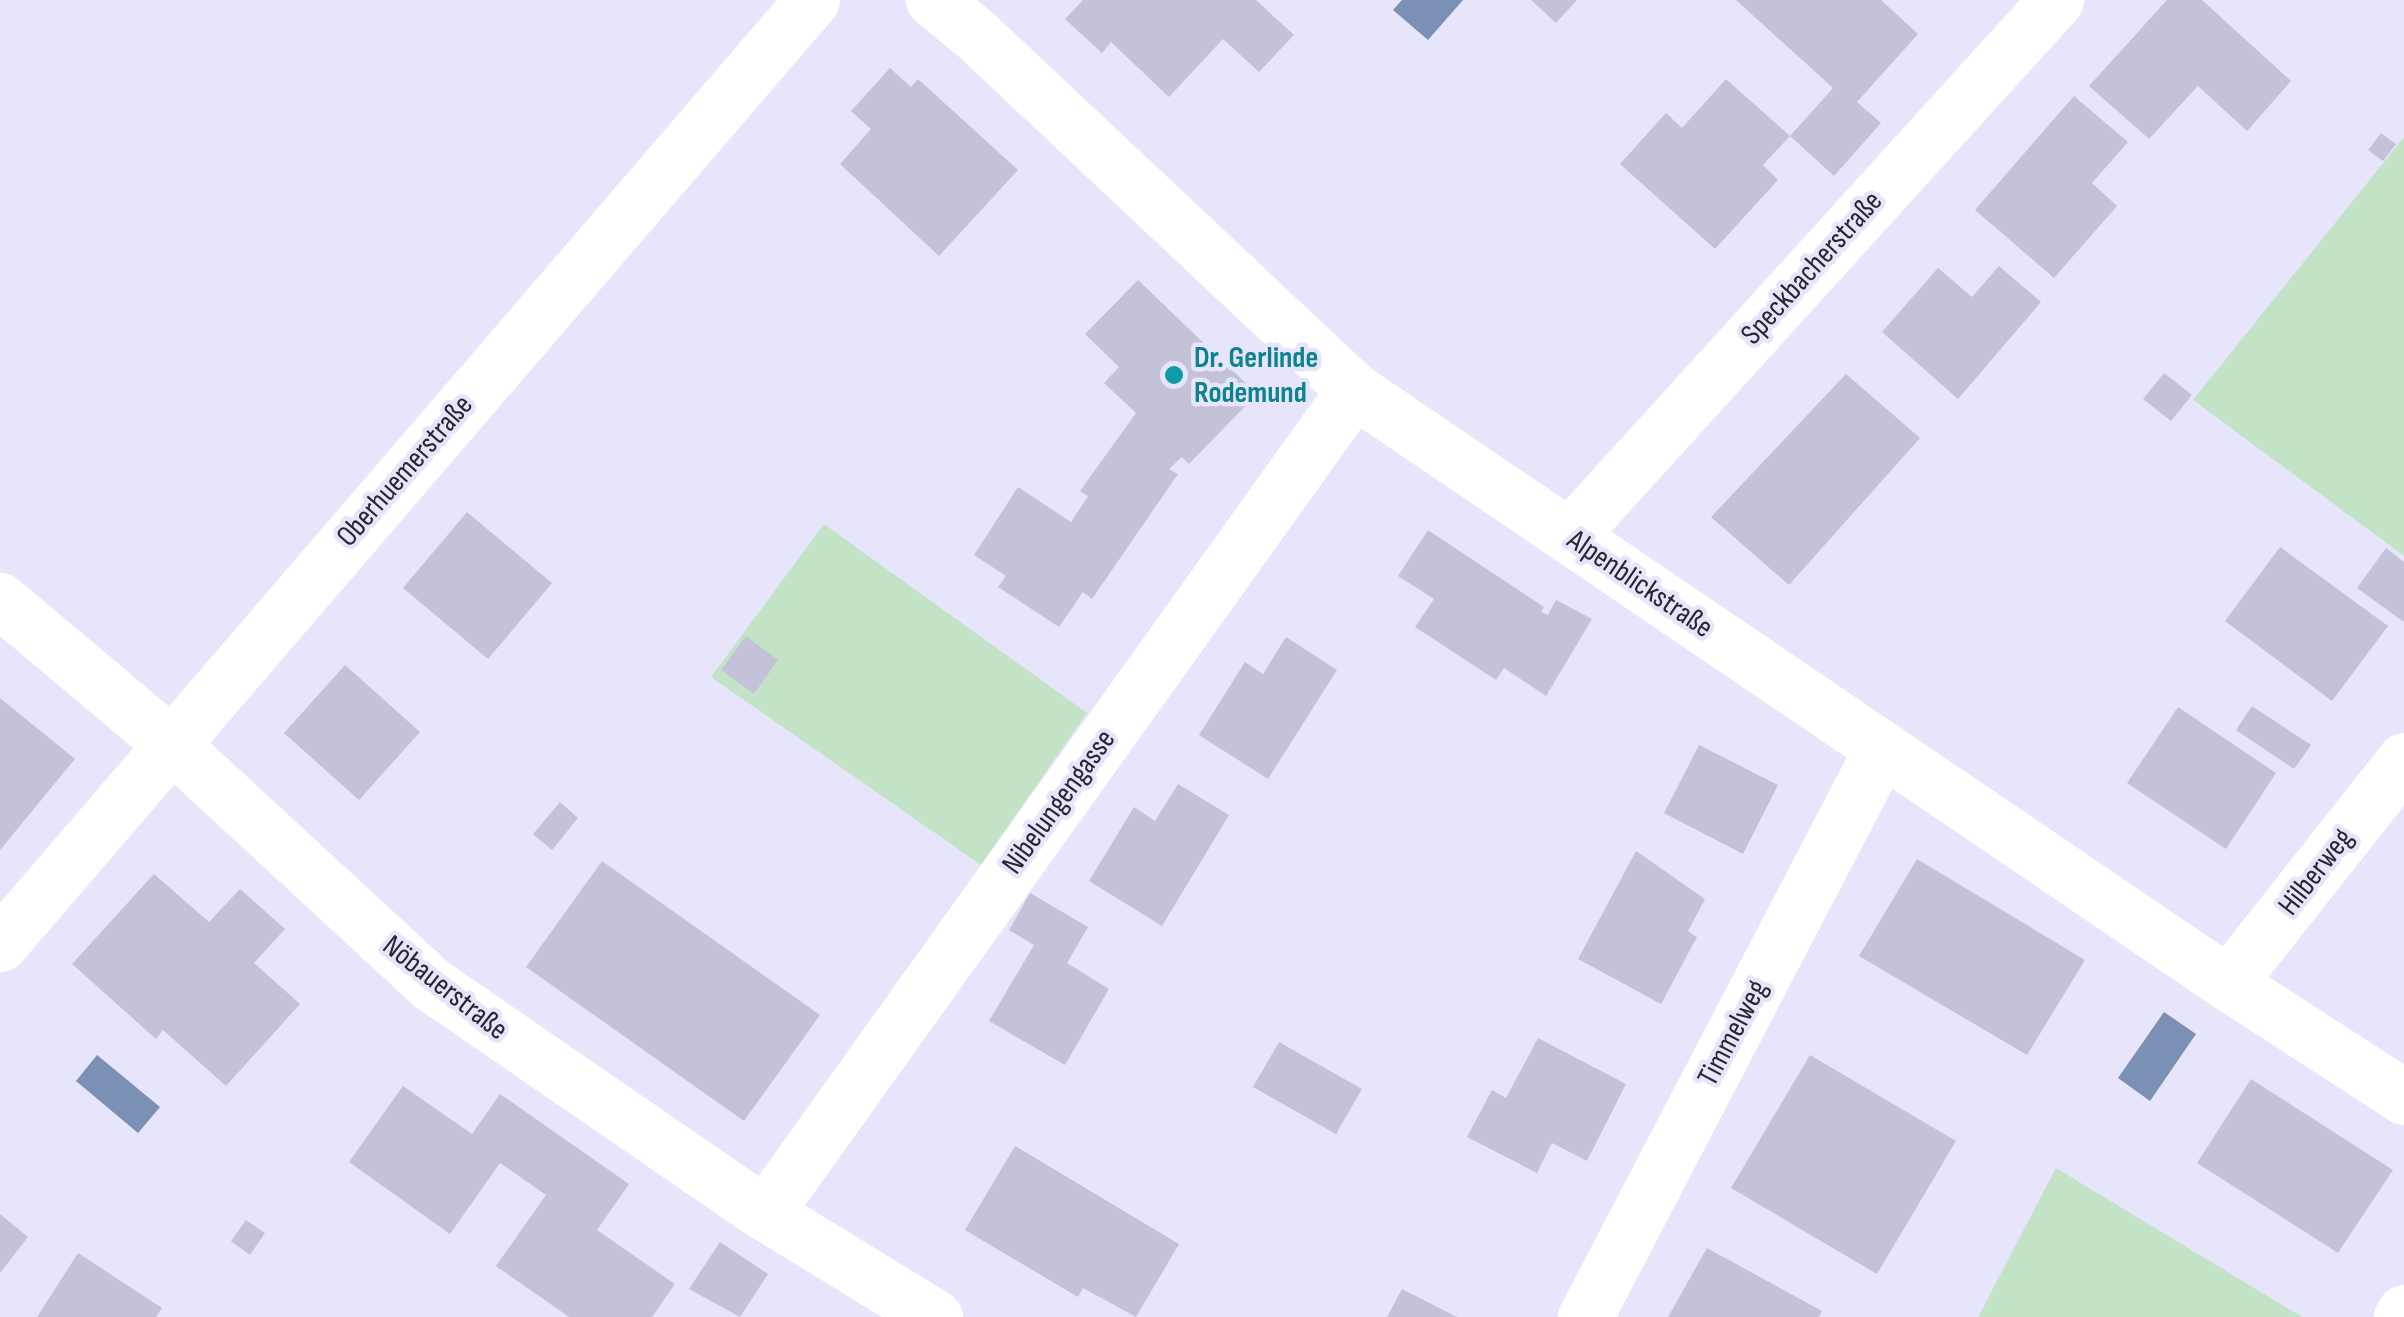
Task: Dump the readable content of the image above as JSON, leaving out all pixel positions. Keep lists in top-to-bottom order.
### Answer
{
  "streets": {
    "street": [
      "Speckbacherstraße",
      "Oberhuemerstraße",
      "Alpenblickstraße",
      "Nibelungengasse",
      "Hilberweg",
      "Nöbauerstraße",
      "Timmelweg"
    ]
  },
  "crossings": [
    ["Speckbacherstraße", "Alpenblickstraße"],
    ["Oberhuemerstraße", "Nöbauerstraße"],
    ["Alpenblickstraße", "Nibelungengasse"],
    ["Alpenblickstraße", "Hilberweg"],
    ["Alpenblickstraße", "Timmelweg"],
    ["Nibelungengasse", "Nöbauerstraße"]
  ],
  "places": ["Dr. Gerlinde Rodemund"]
}
